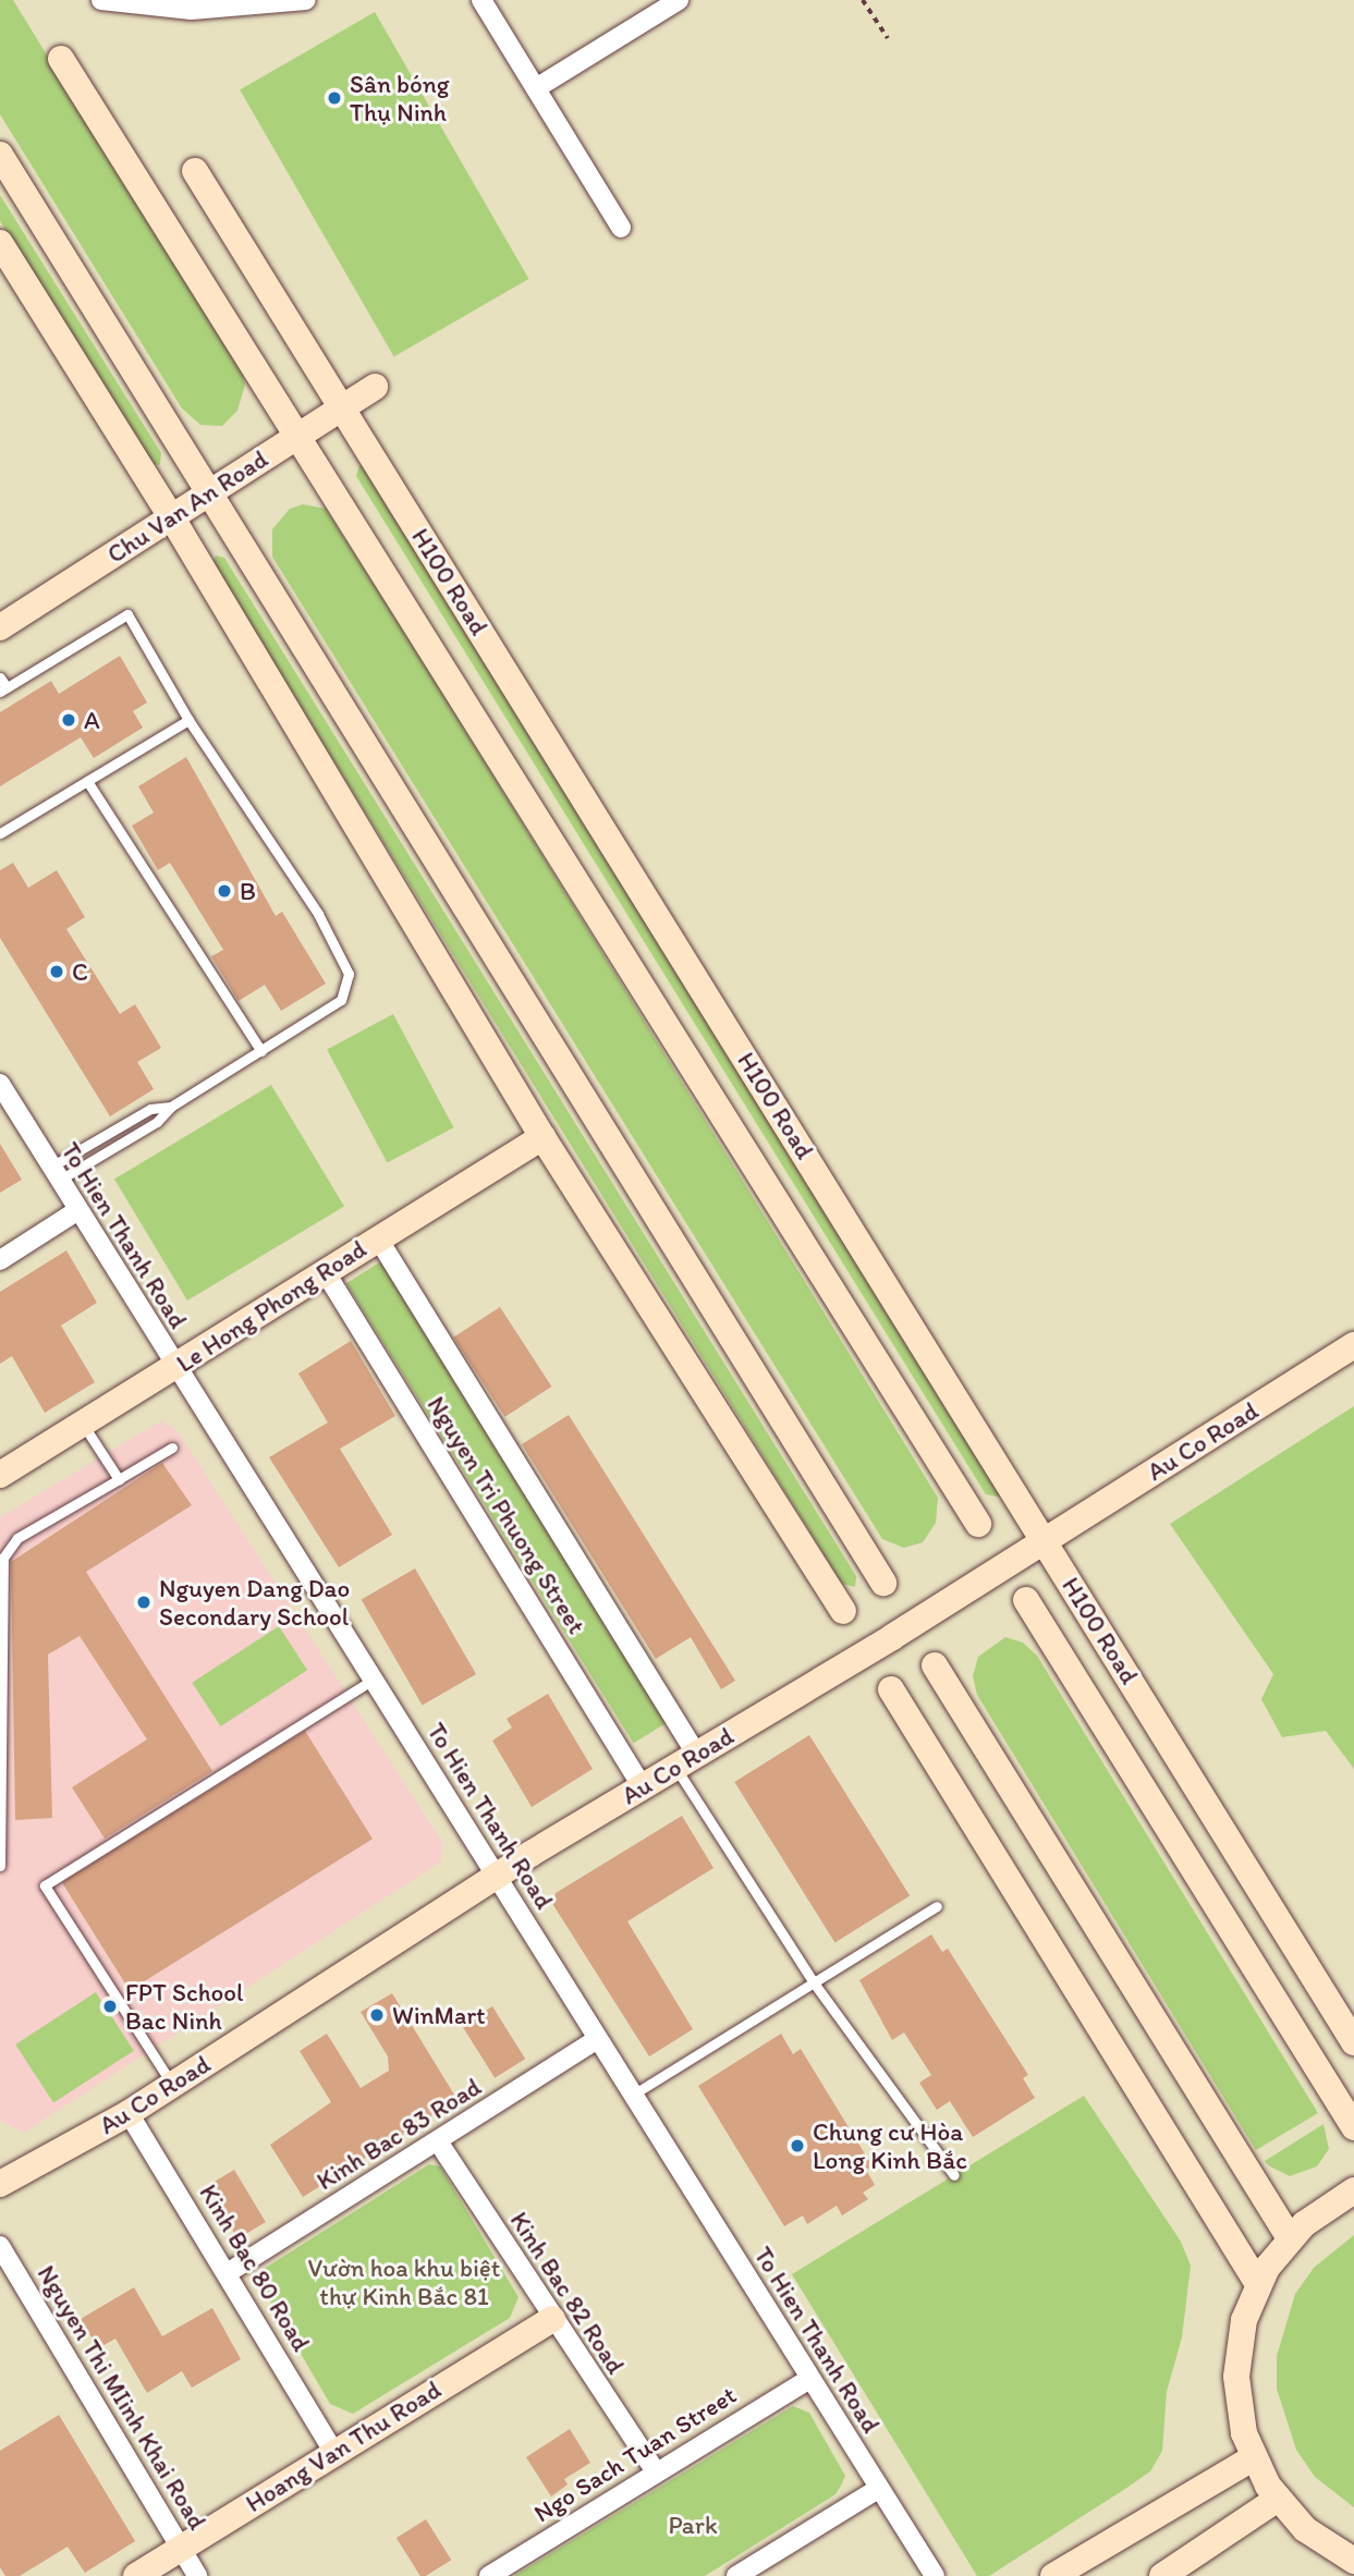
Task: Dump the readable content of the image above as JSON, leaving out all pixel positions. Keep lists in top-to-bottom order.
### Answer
{
  "streets": {
    "main road": [
      "Chu Van An Road",
      "H100 Road",
      "Le Hong Phong Road",
      "Au Co Road",
      "Hoang Van Thu Road"
    ],
    "street": [
      "To Hien Thanh Road",
      "Nguyen Tri Phuong Street",
      "Kinh Bac 83 Road",
      "Kinh Bac 80 Road",
      "Kinh Bac 82 Road",
      "Nguyen Thi MIinh Khai Road",
      "Ngo Sach Tuan Street"
    ]
  },
  "crossings": [
    ["Chu Van An Road", "H100 Road"],
    ["H100 Road", "Au Co Road"],
    ["To Hien Thanh Road", "Le Hong Phong Road"],
    ["To Hien Thanh Road", "Au Co Road"],
    ["To Hien Thanh Road", "Kinh Bac 83 Road"],
    ["To Hien Thanh Road", "Ngo Sach Tuan Street"],
    ["Le Hong Phong Road", "Nguyen Tri Phuong Street"],
    ["Au Co Road", "Nguyen Tri Phuong Street"],
    ["Au Co Road", "Kinh Bac 80 Road"],
    ["Kinh Bac 83 Road", "Kinh Bac 80 Road"],
    ["Kinh Bac 83 Road", "Kinh Bac 82 Road"],
    ["Kinh Bac 80 Road", "Hoang Van Thu Road"],
    ["Kinh Bac 82 Road", "Hoang Van Thu Road"],
    ["Kinh Bac 82 Road", "Ngo Sach Tuan Street"],
    ["Nguyen Thi MIinh Khai Road", "Hoang Van Thu Road"]
  ],
  "parks": ["Vườn hoa khu biệt thự Kinh Bắc 81", "Park"],
  "places": [
    "Sân bóng Thụ Ninh",
    "A",
    "B",
    "C",
    "Nguyen Dang Dao Secondary School",
    "FPT School Bac Ninh",
    "WinMart",
    "Chung cư Hòa Long Kinh Bắc"
  ]
}
